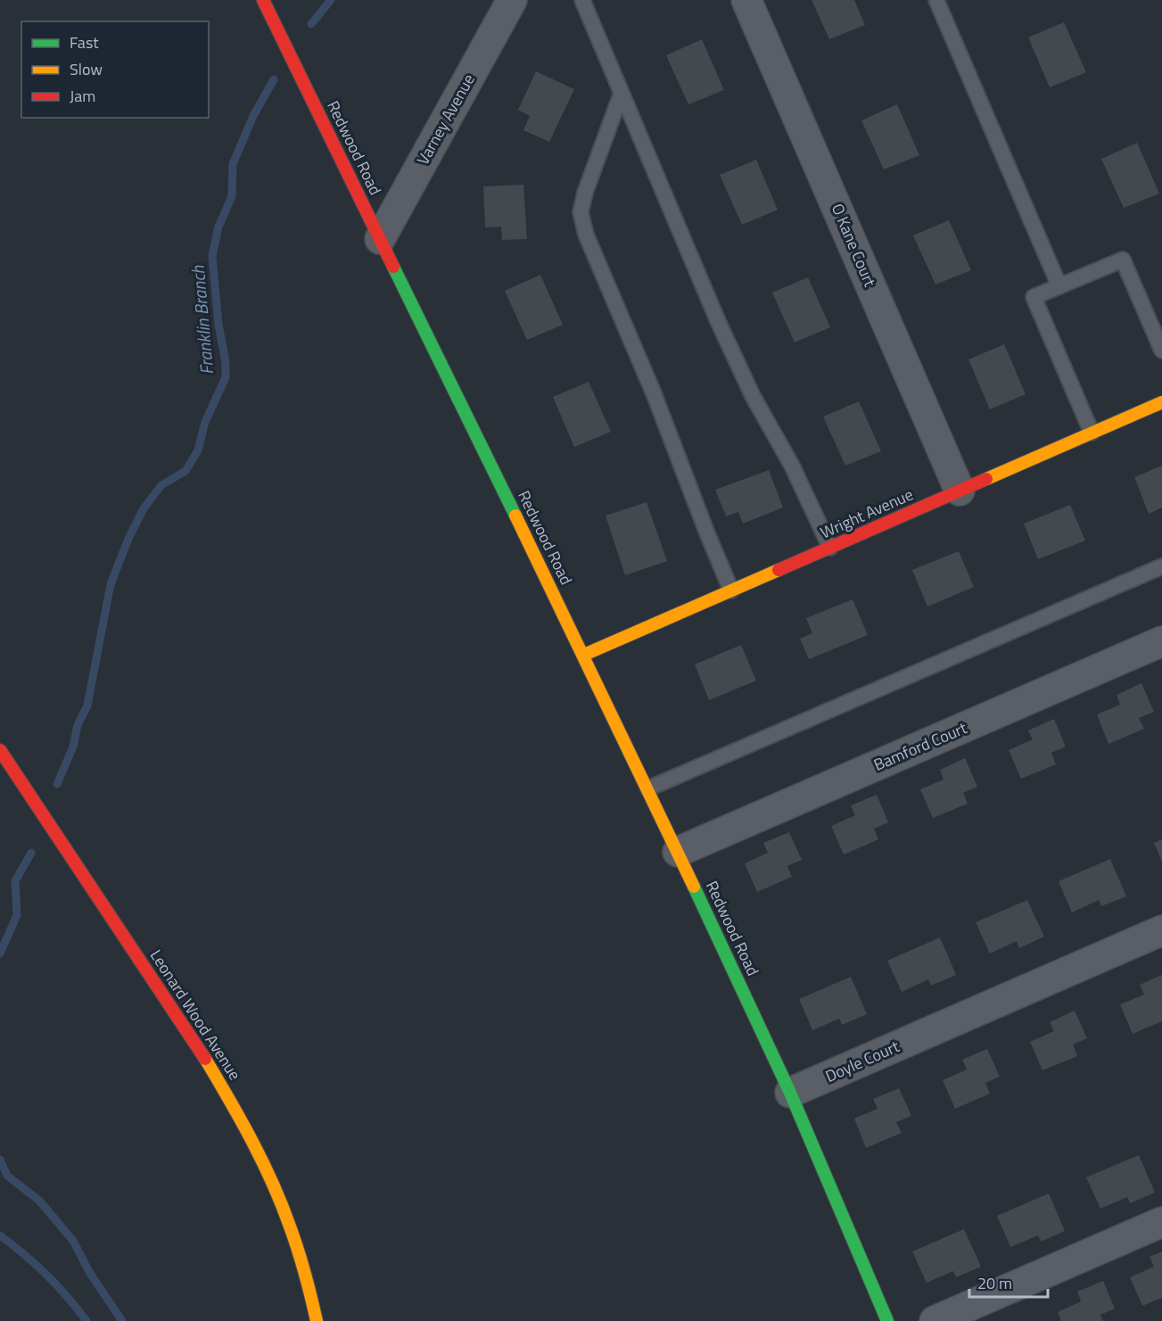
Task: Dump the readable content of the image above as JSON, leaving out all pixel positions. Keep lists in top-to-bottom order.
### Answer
{
  "streets": {
    "street": [
      "Varney Avenue",
      "Redwood Road",
      "O Kane Court",
      "Wright Avenue",
      "Bamford Court",
      "Leonard Wood Avenue",
      "Doyle Court"
    ]
  },
  "crossings": [
    ["Varney Avenue", "Redwood Road"],
    ["Redwood Road", "Wright Avenue"],
    ["Redwood Road", "Bamford Court"],
    ["Redwood Road", "Doyle Court"],
    ["O Kane Court", "Wright Avenue"]
  ],
  "water": ["Franklin Branch"],
  "legend": ["Fast", "Slow", "Jam"],
  "scale_bar": "20 m"
}
